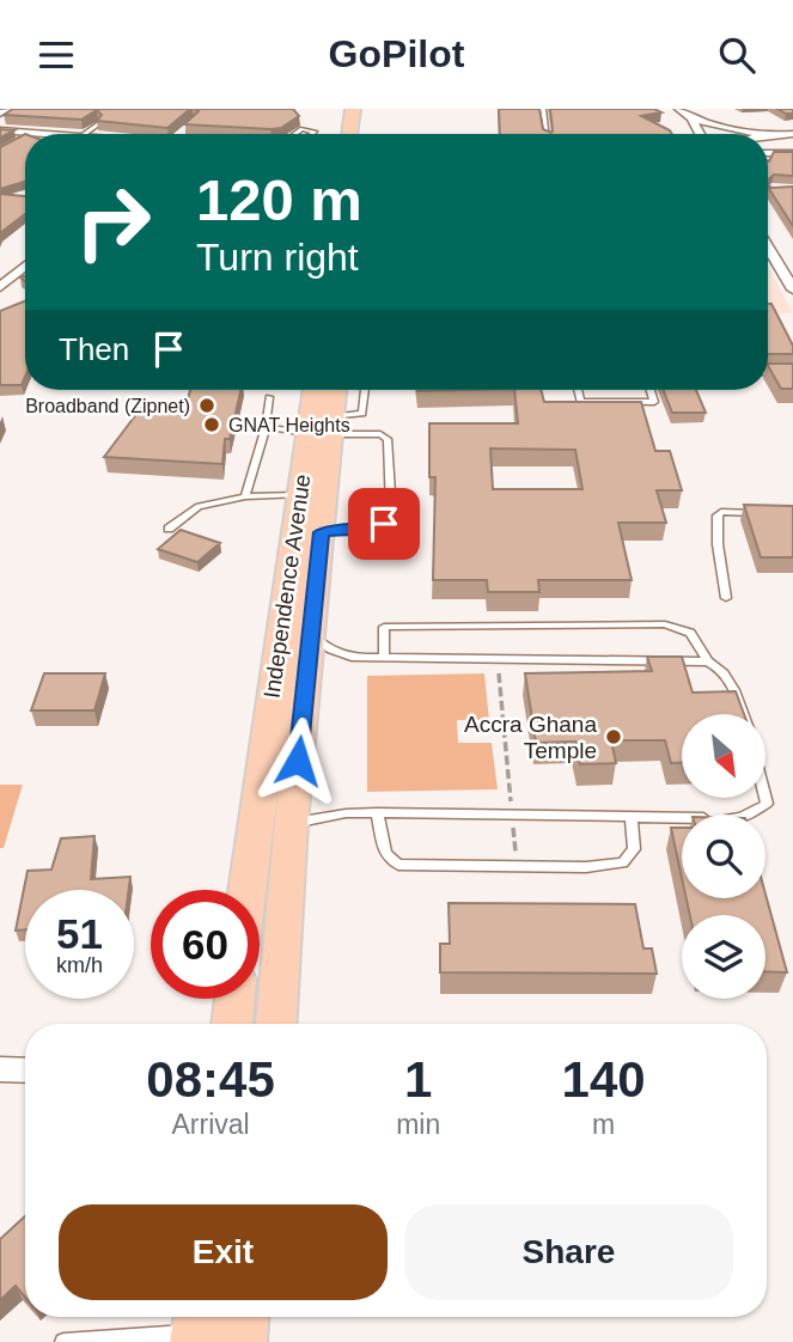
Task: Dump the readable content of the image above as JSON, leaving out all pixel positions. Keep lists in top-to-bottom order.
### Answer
{
  "streets": {
    "main road": ["Independence Avenue"]
  },
  "places": ["Broadband (Zipnet)", "GNAT Heights", "Accra Ghana Temple"],
  "north": "bottom right",
  "page": {
    "header": "GoPilot",
    "turn": ["120 m", "Turn right"],
    "then": "Then",
    "speed": "51 km/h",
    "limit": "60",
    "eta": [
      "08:45",
      "Arrival",
      "1",
      "min",
      "140",
      "m"
    ],
    "buttons": ["Exit", "Share"]
  }
}
